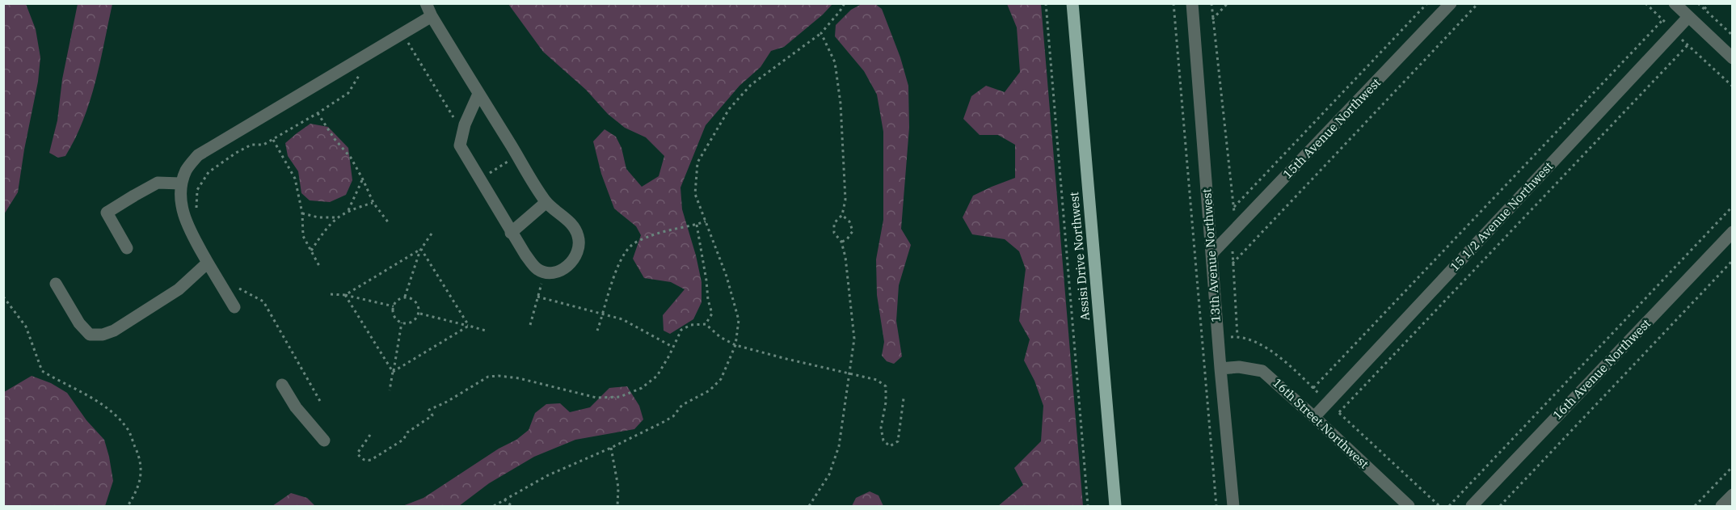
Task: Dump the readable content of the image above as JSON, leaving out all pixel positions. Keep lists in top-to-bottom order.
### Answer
{
  "streets": {
    "main road": ["Assisi Drive Northwest"],
    "street": [
      "15th Avenue Northwest",
      "15 1/2 Avenue Northwest",
      "13th Avenue Northwest",
      "16th Avenue Northwest",
      "16th Street Northwest"
    ]
  },
  "crossings": [
    ["15th Avenue Northwest", "13th Avenue Northwest"],
    ["15 1/2 Avenue Northwest", "16th Street Northwest"],
    ["13th Avenue Northwest", "16th Street Northwest"]
  ]
}
